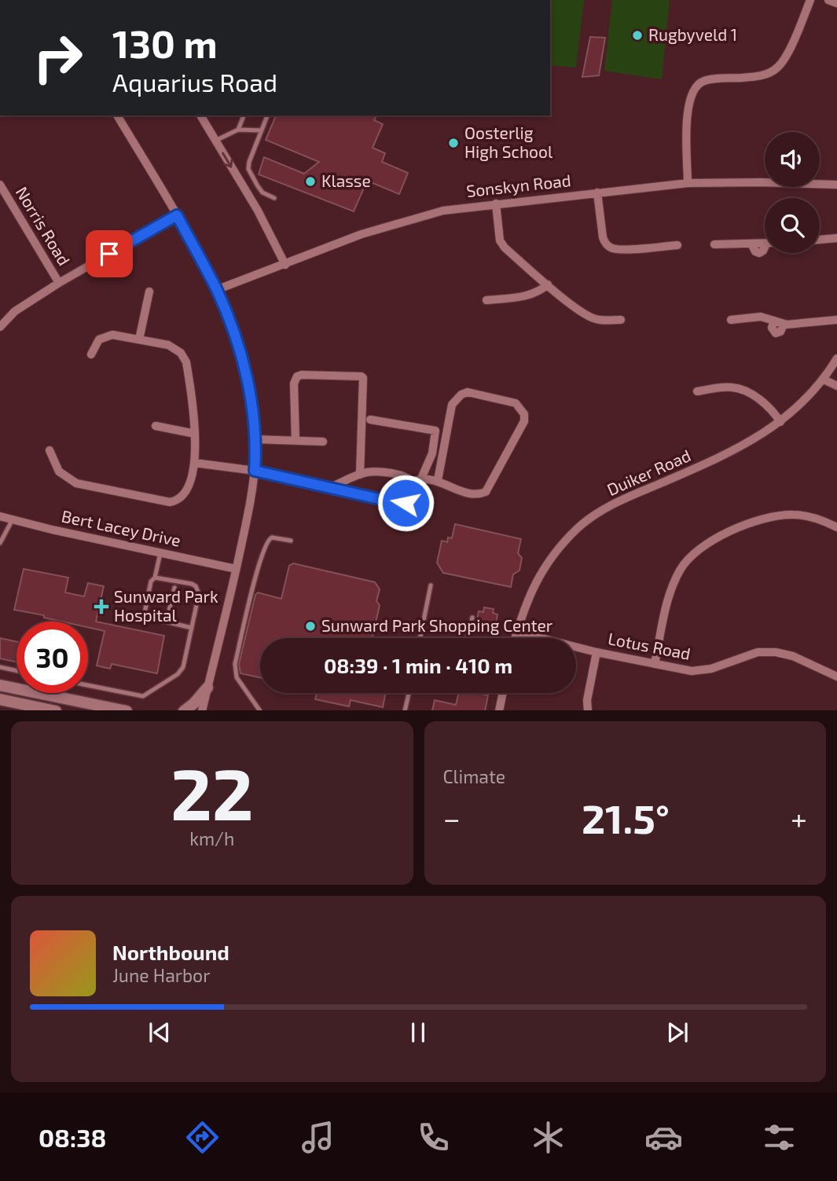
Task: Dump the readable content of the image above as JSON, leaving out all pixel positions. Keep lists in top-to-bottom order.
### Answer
{
  "streets": {
    "street": [
      "Sonskyn Road",
      "Norris Road",
      "Duiker Road",
      "Bert Lacey Drive",
      "Lotus Road"
    ]
  },
  "crossings": [
    ["Duiker Road", "Lotus Road"]
  ],
  "places": {
    "other": [
      "Rugbyveld 1",
      "Oosterlig High School",
      "Klasse",
      "Sunward Park Shopping Center"
    ],
    "health": ["Sunward Park Hospital"]
  },
  "page": {
    "turn": ["130 m", "Aquarius Road"],
    "limit": "30",
    "trip": "08:39 · 1 min · 410 m",
    "tile": [
      ["22", "km/h"],
      "Climate"
    ],
    "heat": ["−", "21.5°", "+"],
    "song": ["Northbound", "June Harbor"],
    "tabs": "08:38"
  }
}
